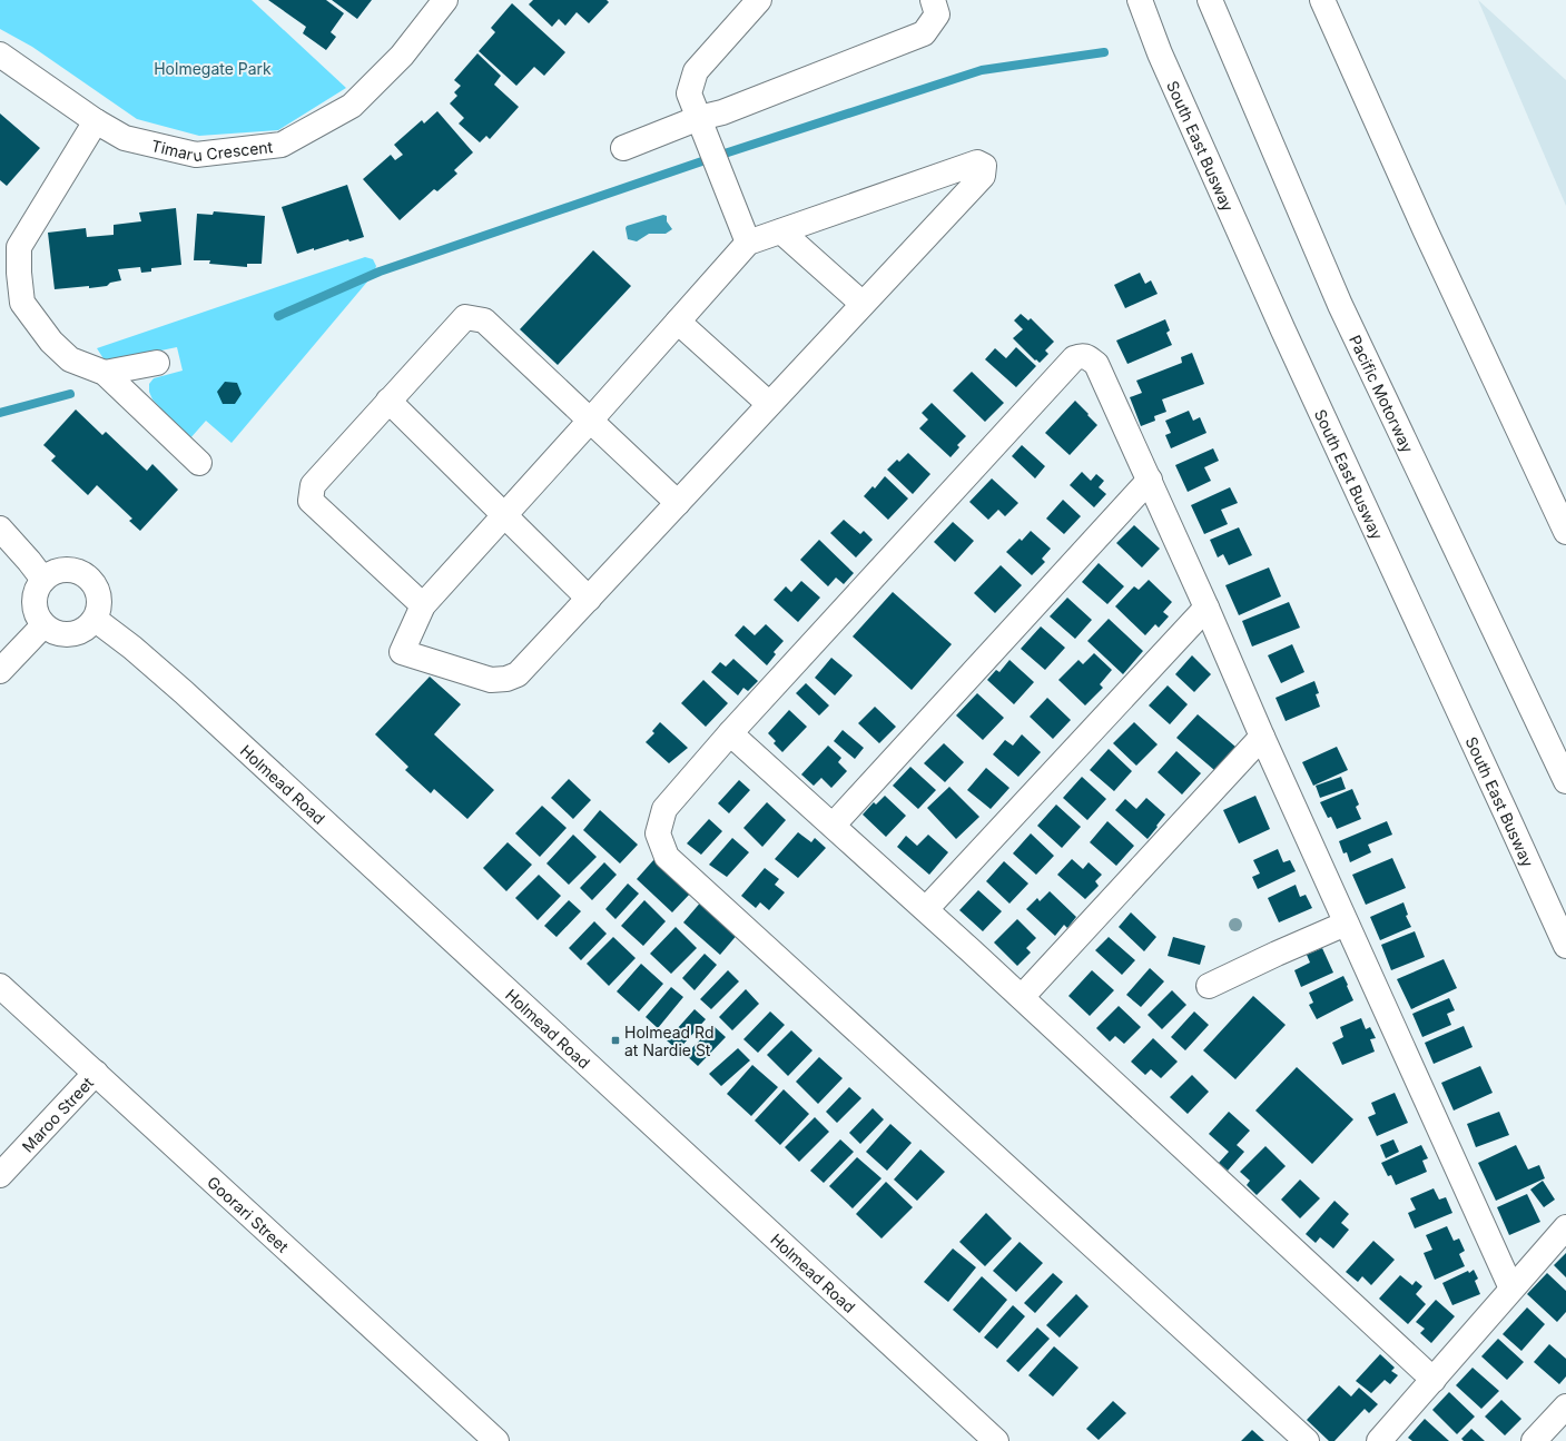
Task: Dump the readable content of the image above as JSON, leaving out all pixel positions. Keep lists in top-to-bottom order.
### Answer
{
  "streets": {
    "main road": [
      "Timaru Crescent",
      "South East Busway",
      "Pacific Motorway",
      "Holmead Road",
      "Maroo Street",
      "Goorari Street"
    ]
  },
  "crossings": [
    ["Maroo Street", "Goorari Street"]
  ],
  "parks": ["Holmegate Park"],
  "places": {
    "transit": ["Holmead Rd at Nardie St"]
  }
}
